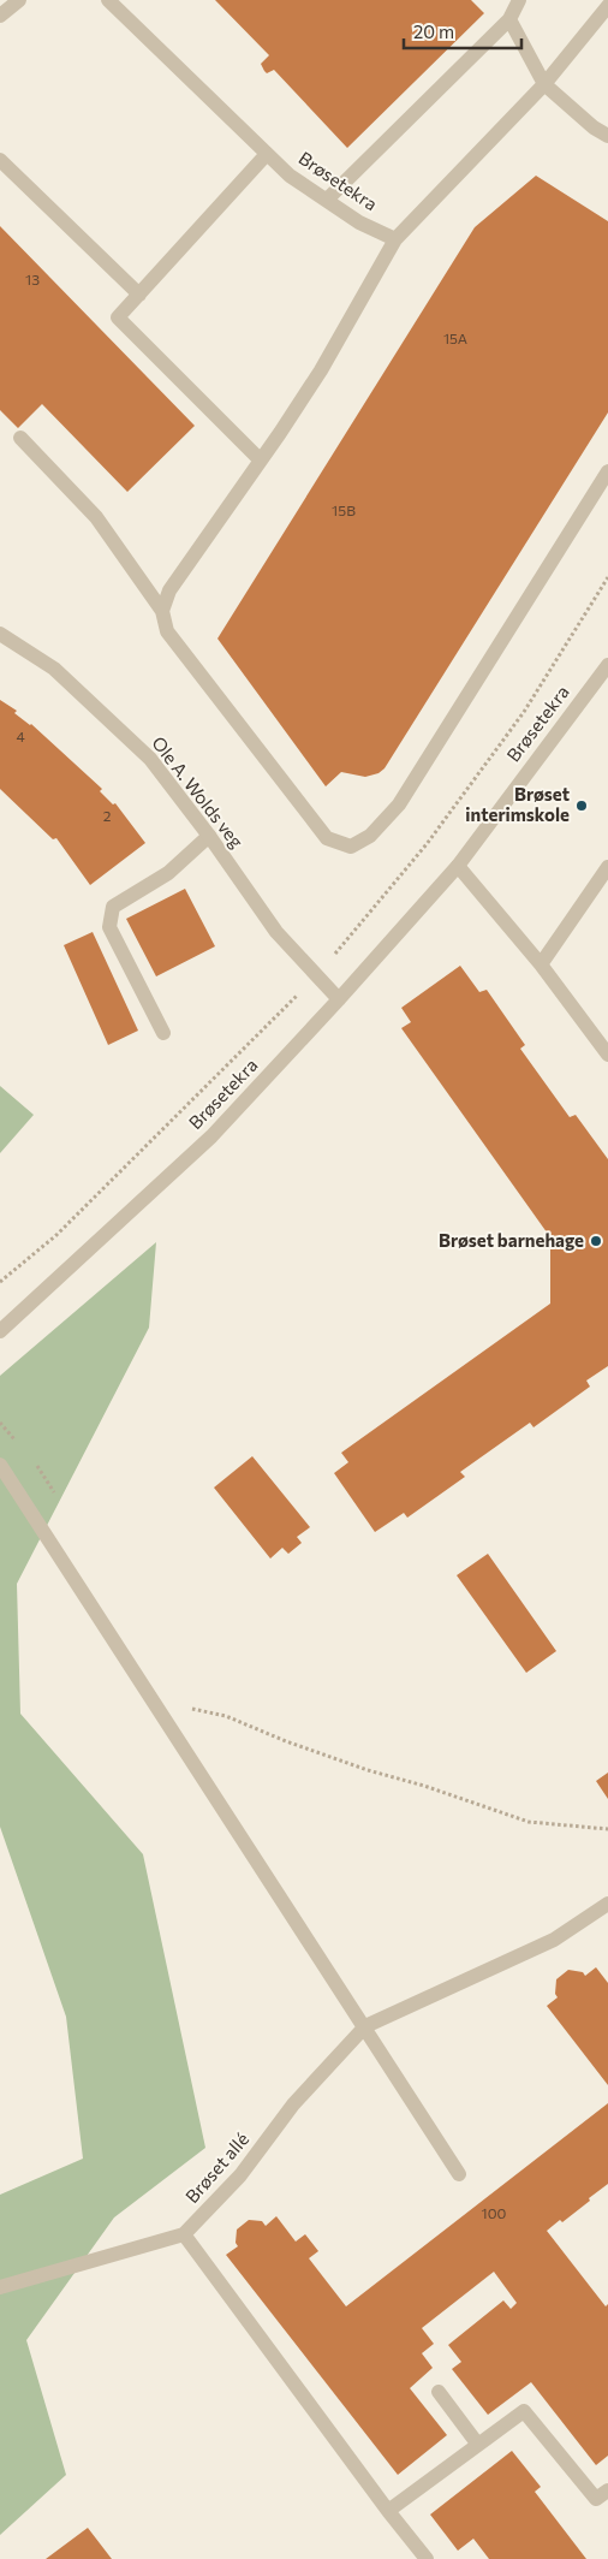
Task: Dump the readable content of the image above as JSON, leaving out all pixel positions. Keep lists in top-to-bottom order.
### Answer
{
  "streets": {
    "street": ["Brøsetekra", "Ole A. Wolds veg", "Brøset allé"]
  },
  "crossings": [
    ["Brøsetekra", "Ole A. Wolds veg"]
  ],
  "places": ["Brøset interimskole", "Brøset barnehage"],
  "house_numbers": [
    "13",
    "15A",
    "15B",
    "4",
    "2",
    "100"
  ],
  "scale_bar": "20 m"
}
